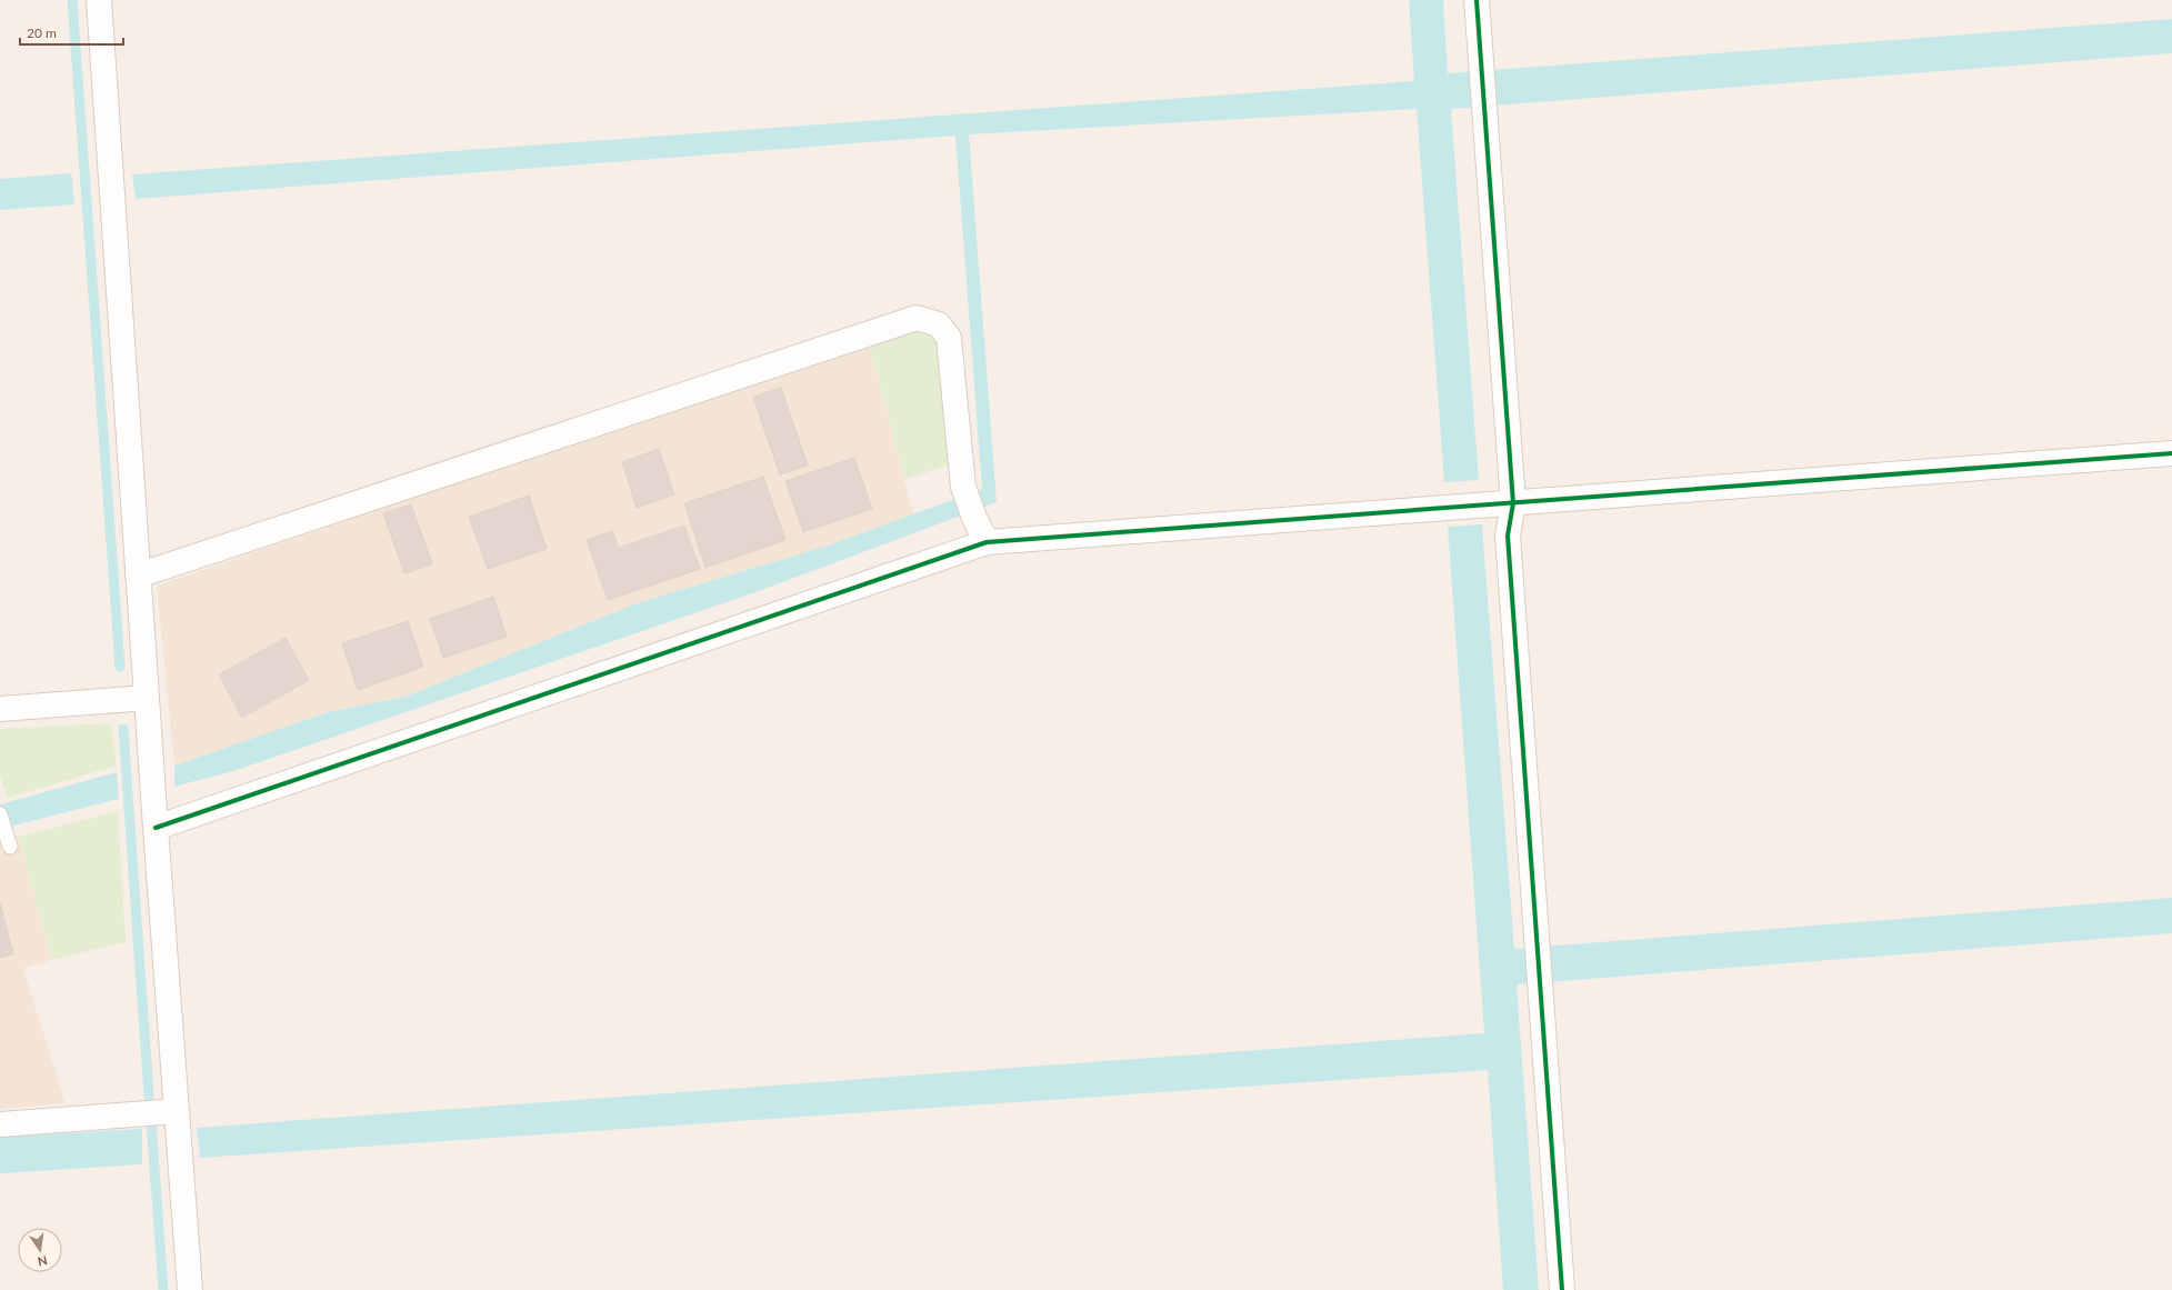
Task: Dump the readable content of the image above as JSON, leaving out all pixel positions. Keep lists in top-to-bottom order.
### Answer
{
  "scale_bar": "20 m",
  "north": "bottom"
}
